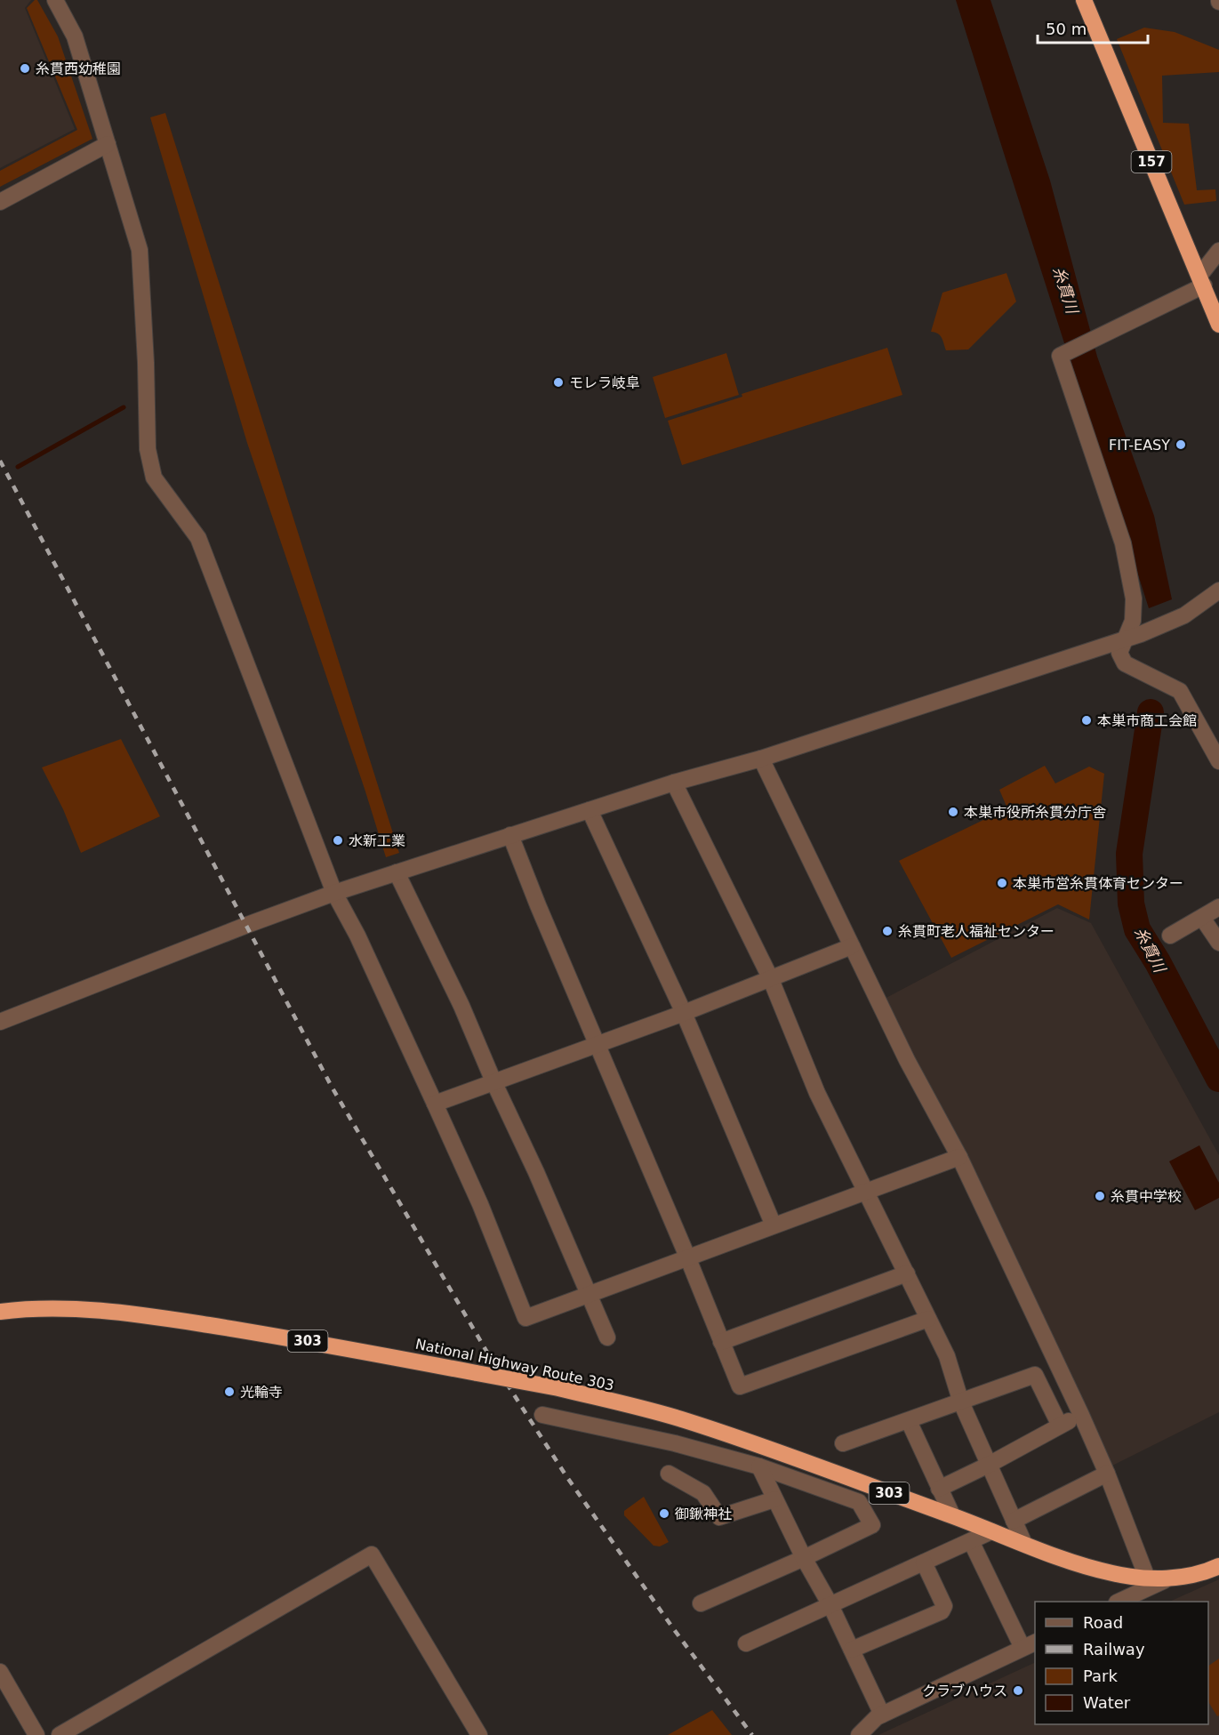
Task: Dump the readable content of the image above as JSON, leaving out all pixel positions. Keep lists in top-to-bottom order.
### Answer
{
  "streets": {
    "highway": ["157", "303", "National Highway Route 303"]
  },
  "water": ["糸貫川"],
  "places": [
    "糸貫西幼稚園",
    "モレラ岐阜",
    "FIT-EASY",
    "本巣市商工会館",
    "本巣市役所糸貫分庁舎",
    "水新工業",
    "本巣市営糸貫体育センター",
    "糸貫町老人福祉センター",
    "糸貫中学校",
    "光輪寺",
    "御鍬神社",
    "クラブハウス"
  ],
  "legend": [
    "Road",
    "Railway",
    "Park",
    "Water"
  ],
  "scale_bar": "50 m"
}
